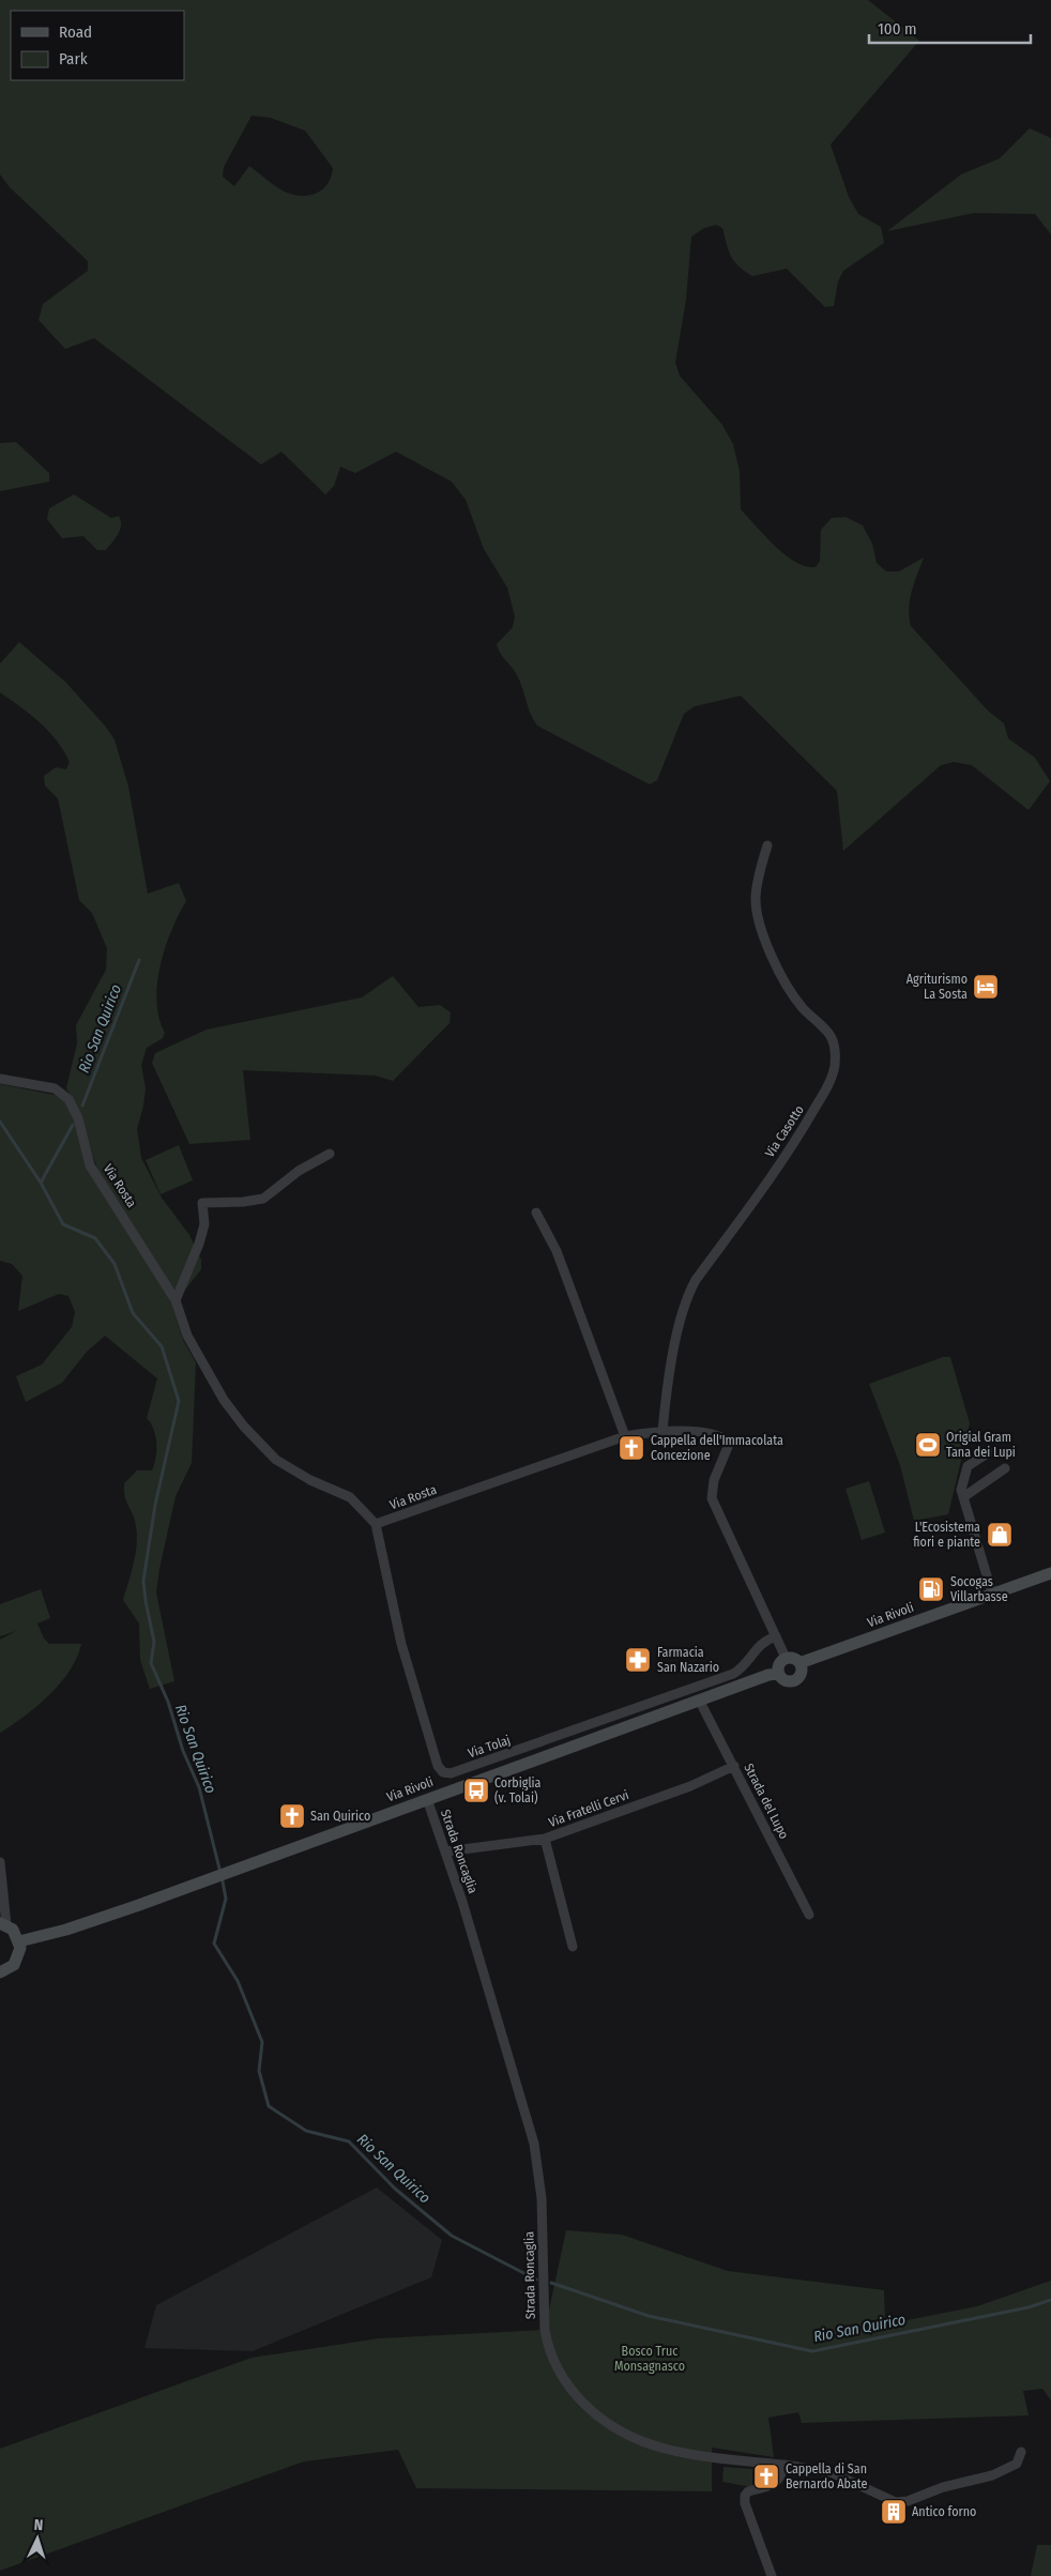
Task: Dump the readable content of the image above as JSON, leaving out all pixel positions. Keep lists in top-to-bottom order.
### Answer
{
  "streets": {
    "street": [
      "Via Casotto",
      "Via Rosta",
      "Via Rivoli",
      "Via Tolaj",
      "Strada del Lupo",
      "Via Fratelli Cervi",
      "Strada Roncaglia"
    ]
  },
  "crossings": [
    ["Via Casotto", "Via Rosta"],
    ["Via Rosta", "Via Rivoli"],
    ["Via Rosta", "Via Tolaj"],
    ["Via Rivoli", "Strada del Lupo"],
    ["Via Rivoli", "Strada Roncaglia"],
    ["Strada del Lupo", "Via Fratelli Cervi"],
    ["Via Fratelli Cervi", "Strada Roncaglia"]
  ],
  "water": ["Rio San Quirico"],
  "parks": ["Bosco Truc Monsagnasco"],
  "places": {
    "hotel": ["Agriturismo La Sosta"],
    "sports": ["Origial Gram Tana dei Lupi"],
    "church": ["Cappella dell'Immacolata Concezione", "San Quirico", "Cappella di San Bernardo Abate"],
    "shop": ["L'Ecosistema fiori e piante"],
    "fuel station": ["Socogas Villarbasse"],
    "pharmacy": ["Farmacia San Nazario"],
    "bus stop": ["Corbiglia (v. Tolai)"],
    "building": ["Antico forno"]
  },
  "legend": ["Road", "Park"],
  "scale_bar": "100 m",
  "north": "top"
}
